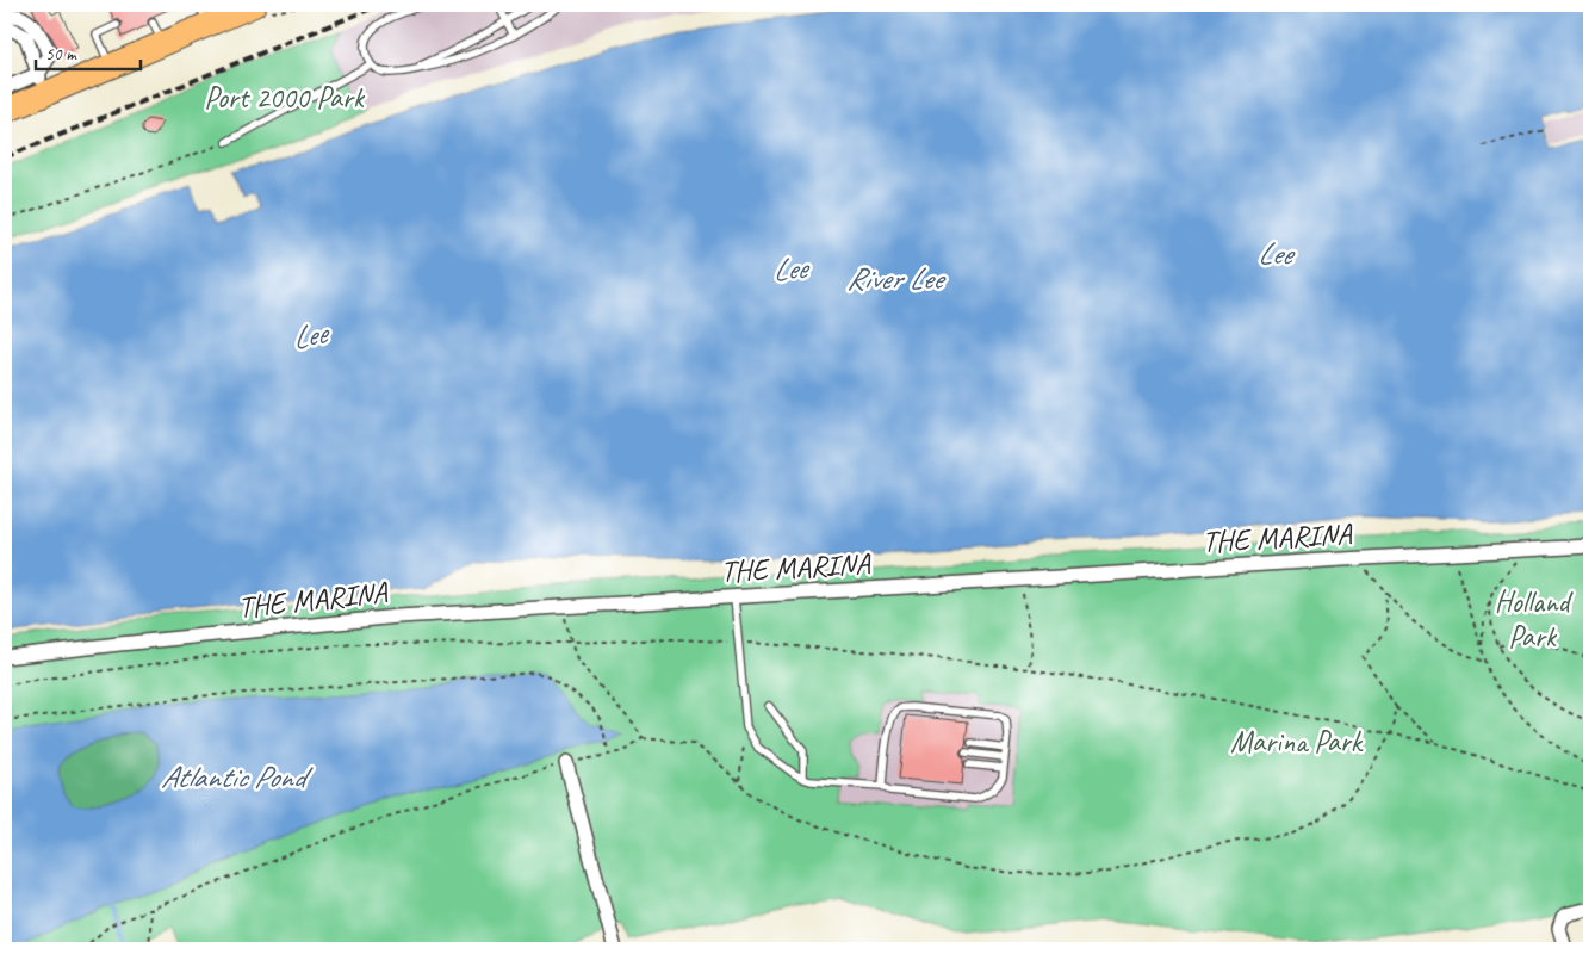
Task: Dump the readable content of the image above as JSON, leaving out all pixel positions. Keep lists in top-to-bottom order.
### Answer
{
  "streets": {
    "street": ["THE MARINA"]
  },
  "water": ["Lee", "River Lee", "Atlantic Pond"],
  "parks": ["Port 2000 Park", "Holland Park", "Marina Park"],
  "scale_bar": "50 m"
}
